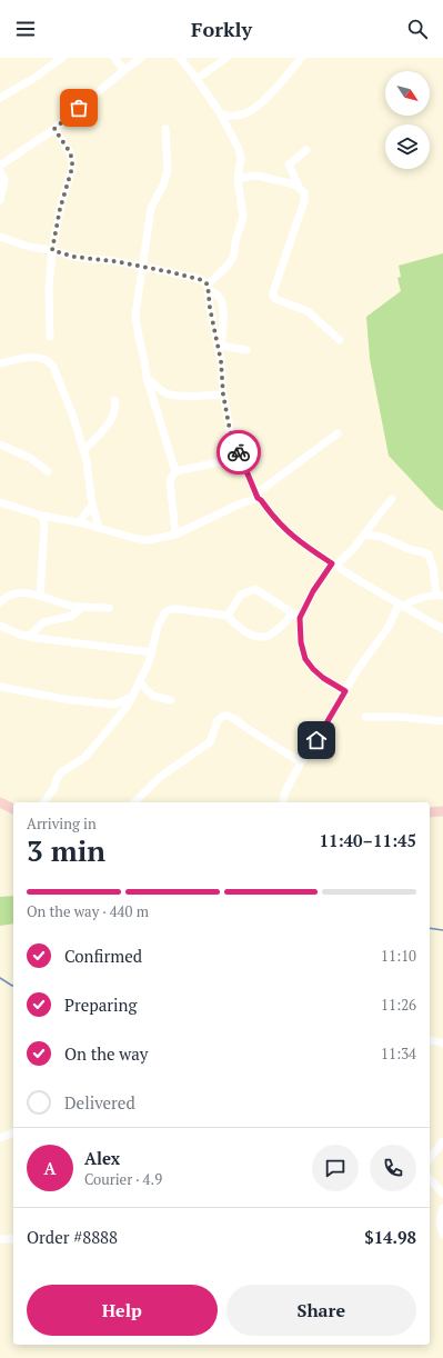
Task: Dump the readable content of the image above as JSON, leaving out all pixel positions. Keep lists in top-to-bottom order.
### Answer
{
  "north": "bottom right",
  "page": {
    "header": "Forkly",
    "heading": ["3 min", "Arriving in", "11:40–11:45"],
    "panel": [
      "Alex",
      "Courier · 4.9",
      "Order #8888",
      "$14.98"
    ],
    "bar": "On the way · 440 m",
    "list": [
      ["Confirmed", "11:10"],
      ["Preparing", "11:26"],
      ["On the way", "11:34"],
      "Delivered"
    ],
    "round": "A",
    "buttons": ["Help", "Share"]
  }
}
